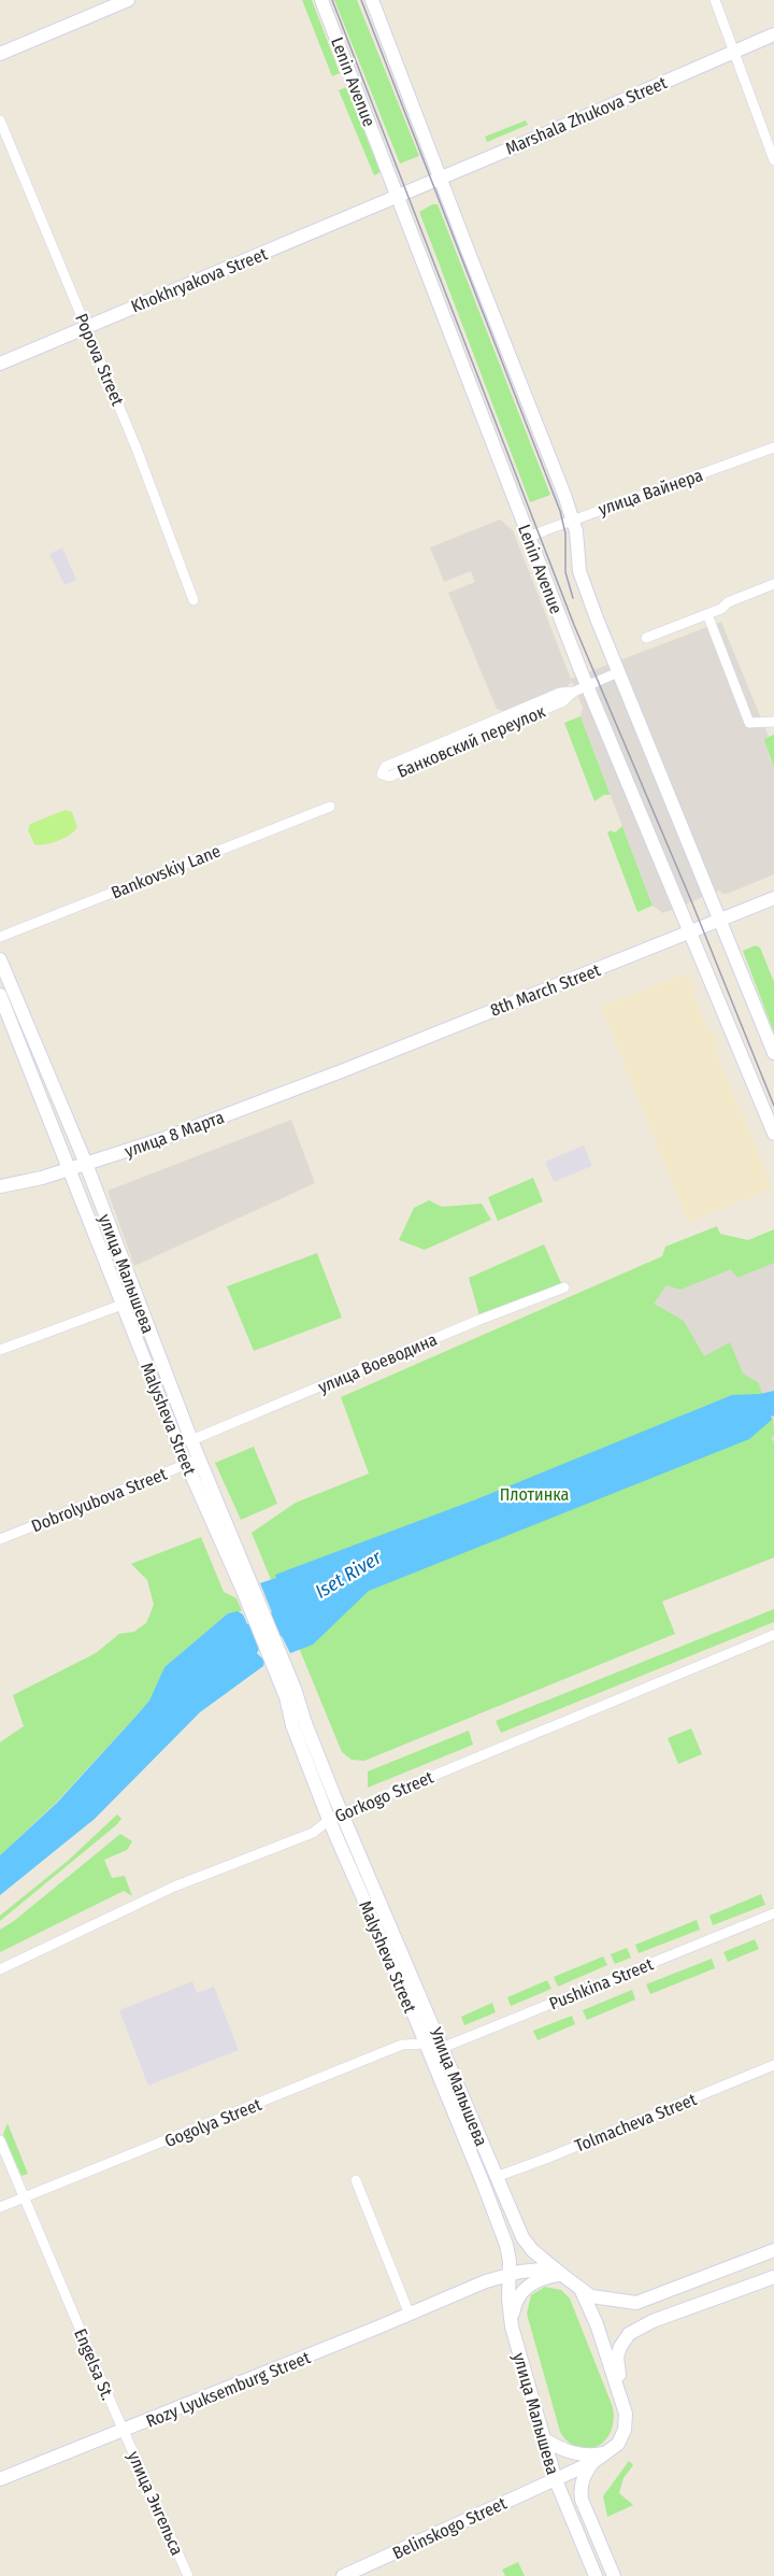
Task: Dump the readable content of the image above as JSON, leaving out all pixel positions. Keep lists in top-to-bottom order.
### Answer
{
  "streets": {
    "main road": [
      "Lenin Avenue",
      "Marshala Zhukova Street",
      "Khokhryakova Street",
      "улица 8 Марта",
      "улица Малышева",
      "Malysheva Street",
      "Улица Малышева",
      "Rozy Lyuksemburg Street",
      "Belinskogo Street"
    ],
    "street": [
      "Popova Street",
      "улица Вайнера",
      "Банковский переулок",
      "Bankovskiy Lane",
      "улица Воеводина",
      "Dobrolyubova Street",
      "Gorkogo Street",
      "Pushkina Street",
      "Gogolya Street",
      "Tolmacheva Street",
      "Engelsa St.",
      "улица Энгельса"
    ]
  },
  "crossings": [
    ["Lenin Avenue", "Marshala Zhukova Street"],
    ["Lenin Avenue", "Khokhryakova Street"],
    ["Lenin Avenue", "улица Вайнера"],
    ["Lenin Avenue", "Банковский переулок"],
    ["Lenin Avenue", "улица 8 Марта"],
    ["Marshala Zhukova Street", "Khokhryakova Street"],
    ["Khokhryakova Street", "Popova Street"],
    ["улица 8 Марта", "улица Малышева"],
    ["улица 8 Марта", "Malysheva Street"],
    ["улица Малышева", "улица Воеводина"],
    ["улица Малышева", "Malysheva Street"],
    ["улица Малышева", "Dobrolyubova Street"],
    ["улица Малышева", "Rozy Lyuksemburg Street"],
    ["улица Малышева", "Belinskogo Street"],
    ["Malysheva Street", "Dobrolyubova Street"],
    ["Malysheva Street", "Gorkogo Street"],
    ["Malysheva Street", "Gogolya Street"],
    ["Gorkogo Street", "Улица Малышева"],
    ["Pushkina Street", "Улица Малышева"],
    ["Улица Малышева", "Tolmacheva Street"],
    ["Улица Малышева", "Rozy Lyuksemburg Street"],
    ["Gogolya Street", "Engelsa St."],
    ["Engelsa St.", "Rozy Lyuksemburg Street"],
    ["Engelsa St.", "улица Энгельса"],
    ["Rozy Lyuksemburg Street", "улица Энгельса"]
  ],
  "water": ["Iset River"],
  "parks": ["Плотинка"]
}
